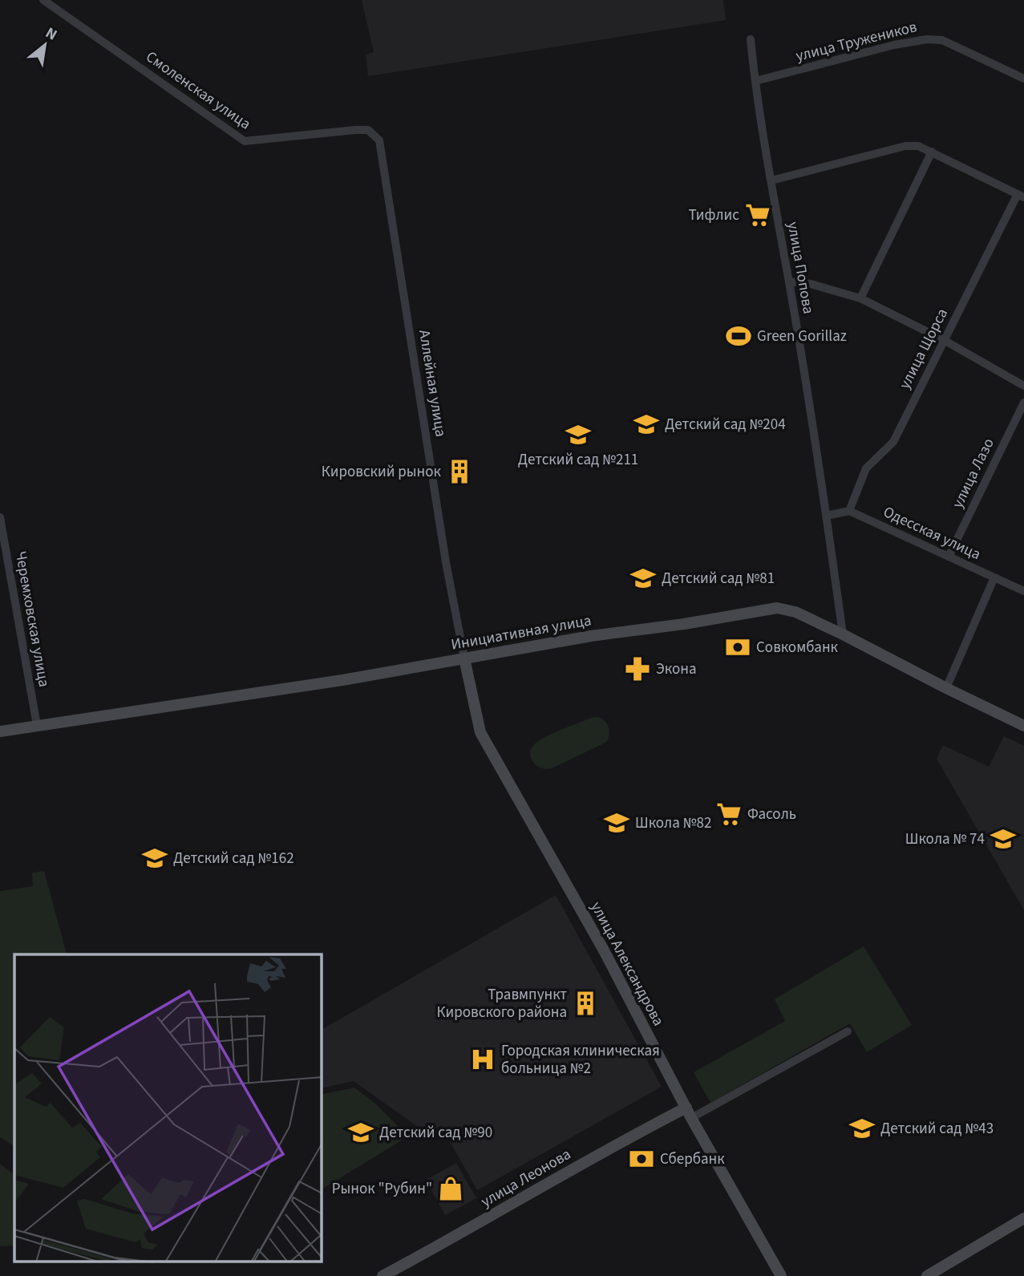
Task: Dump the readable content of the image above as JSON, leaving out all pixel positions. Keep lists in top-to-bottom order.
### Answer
{
  "streets": {
    "main road": ["Инициативная улица", "улица Александрова", "улица Леонова"],
    "street": [
      "улица Тружеников",
      "Смоленская улица",
      "улица Попова",
      "улица Щорса",
      "Аллейная улица",
      "улица Лазо",
      "Одесская улица",
      "Черемховская улица"
    ]
  },
  "crossings": [
    ["улица Тружеников", "улица Попова"],
    ["Смоленская улица", "Аллейная улица"],
    ["улица Попова", "Инициативная улица"],
    ["улица Щорса", "Одесская улица"],
    ["Аллейная улица", "Инициативная улица"],
    ["Аллейная улица", "улица Александрова"],
    ["улица Лазо", "Одесская улица"],
    ["Черемховская улица", "Инициативная улица"],
    ["Инициативная улица", "улица Александрова"],
    ["улица Александрова", "улица Леонова"]
  ],
  "places": {
    "supermarket": ["Тифлис", "Фасоль"],
    "sports": ["Green Gorillaz"],
    "school or university": [
      "Детский сад №204",
      "Детский сад №211",
      "Детский сад №81",
      "Школа №82",
      "Школа № 74",
      "Детский сад №162",
      "Детский сад №43",
      "Детский сад №90"
    ],
    "building": ["Кировский рынок", "Травмпункт Кировского района"],
    "bank": ["Совкомбанк", "Сбербанк"],
    "pharmacy": ["Экона"],
    "hospital": ["Городская клиническая больница №2"],
    "shop": ["Рынок \"Рубин\""]
  },
  "north": "top right"
}
